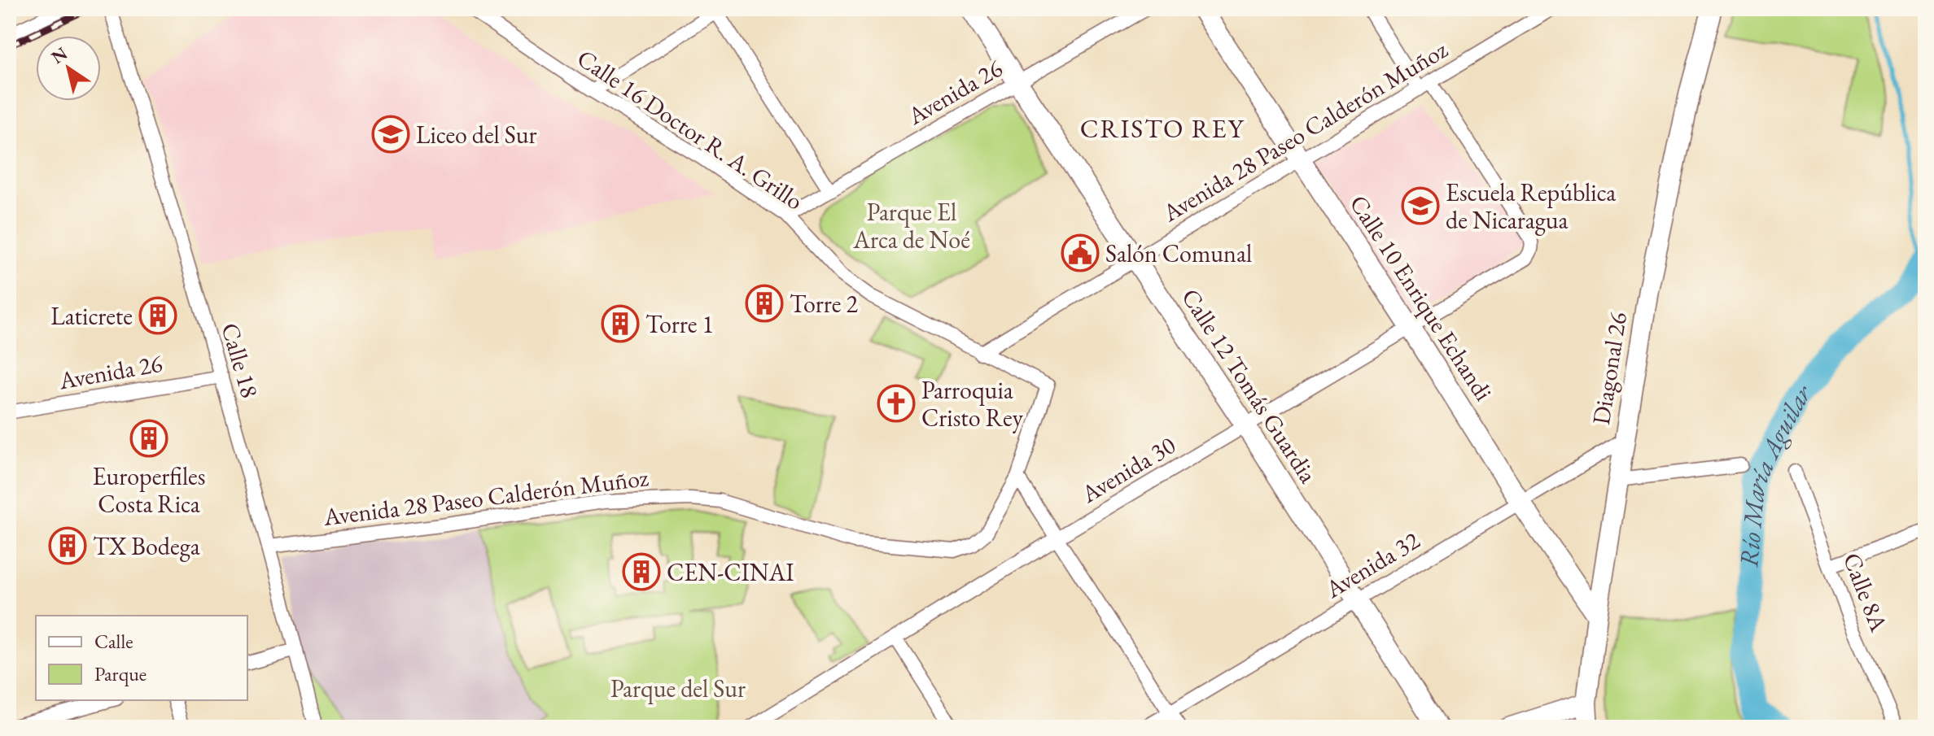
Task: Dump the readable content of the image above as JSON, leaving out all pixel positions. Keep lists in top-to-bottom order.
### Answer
{
  "streets": {
    "street": [
      "Avenida 26",
      "Calle 16 Doctor R. A. Grillo",
      "Avenida 28 Paseo Calderón Muñoz",
      "Calle 10 Enrique Echandi",
      "Calle 18",
      "Diagonal 26",
      "Calle 12 Tomás Guardia",
      "Avenida 30",
      "Avenida 32",
      "Calle 8A"
    ]
  },
  "crossings": [
    ["Avenida 26", "Calle 16 Doctor R. A. Grillo"],
    ["Avenida 26", "Calle 18"],
    ["Avenida 26", "Calle 12 Tomás Guardia"],
    ["Calle 16 Doctor R. A. Grillo", "Avenida 28 Paseo Calderón Muñoz"],
    ["Avenida 28 Paseo Calderón Muñoz", "Calle 10 Enrique Echandi"],
    ["Avenida 28 Paseo Calderón Muñoz", "Calle 18"],
    ["Avenida 28 Paseo Calderón Muñoz", "Calle 12 Tomás Guardia"],
    ["Avenida 28 Paseo Calderón Muñoz", "Avenida 30"],
    ["Calle 10 Enrique Echandi", "Diagonal 26"],
    ["Calle 10 Enrique Echandi", "Avenida 30"],
    ["Calle 10 Enrique Echandi", "Avenida 32"],
    ["Diagonal 26", "Avenida 32"],
    ["Calle 12 Tomás Guardia", "Avenida 30"],
    ["Calle 12 Tomás Guardia", "Avenida 32"]
  ],
  "districts": ["CRISTO REY"],
  "water": ["Río María Aguilar"],
  "parks": ["Parque El Arca de Noé", "Parque del Sur"],
  "places": {
    "school or university": ["Liceo del Sur", "Escuela República de Nicaragua"],
    "public building": ["Salón Comunal"],
    "building": [
      "Torre 2",
      "Laticrete",
      "Torre 1",
      "Europerfiles Costa Rica",
      "TX Bodega",
      "CEN-CINAI"
    ],
    "church": ["Parroquia Cristo Rey"]
  },
  "legend": ["Calle", "Parque"],
  "north": "top left"
}
